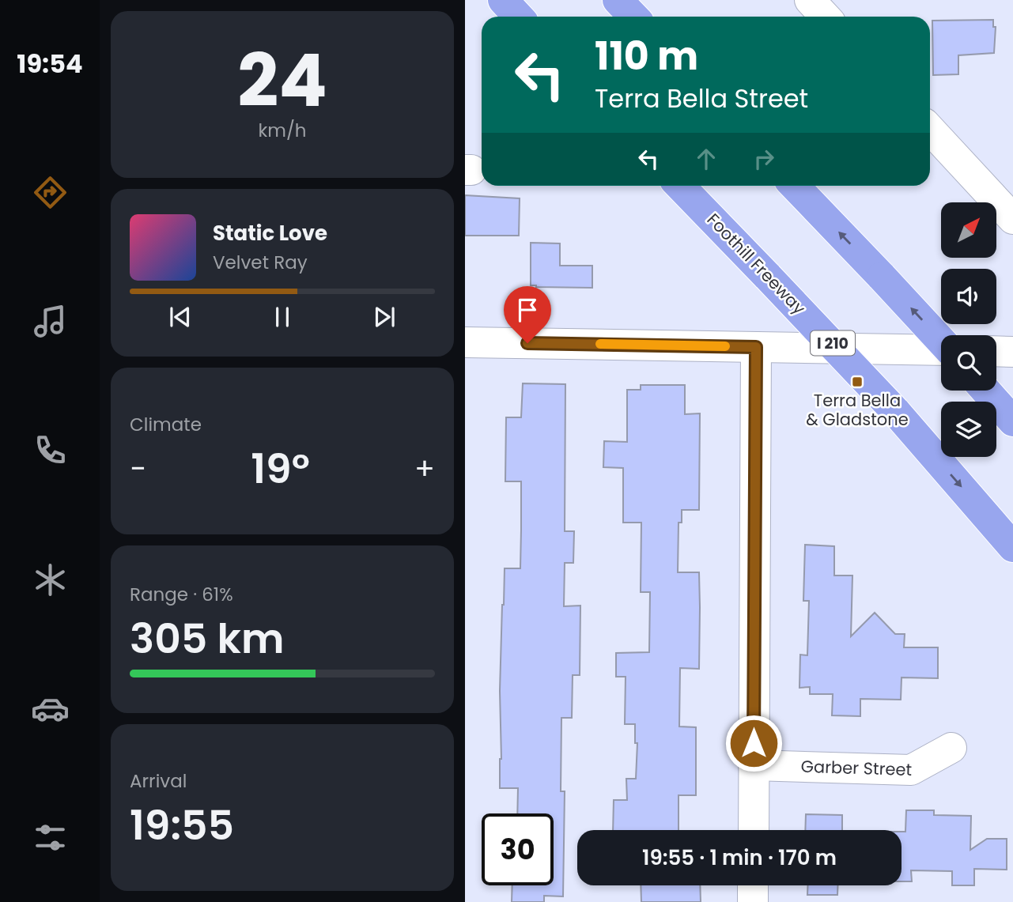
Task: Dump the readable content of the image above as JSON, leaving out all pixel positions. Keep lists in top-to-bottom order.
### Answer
{
  "streets": {
    "highway": ["Foothill Freeway", "I 210"],
    "street": ["Garber Street"]
  },
  "places": {
    "transit": ["Terra Bella & Gladstone"]
  },
  "north": "top right",
  "page": {
    "tabs": "19:54",
    "tile": [
      ["24", "km/h"],
      "Climate",
      ["Range · 61%", "305 km"],
      ["Arrival", "19:55"]
    ],
    "turn": ["110 m", "Terra Bella Street"],
    "song": ["Static Love", "Velvet Ray"],
    "heat": ["−", "19°", "+"],
    "limit": "30",
    "trip": "19:55 · 1 min · 170 m"
  }
}
